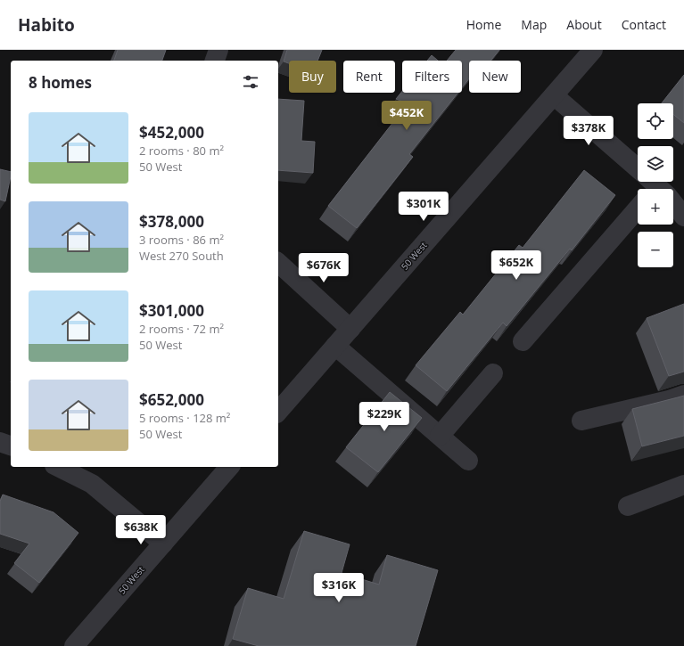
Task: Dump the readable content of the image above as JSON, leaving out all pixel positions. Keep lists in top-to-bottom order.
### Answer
{
  "streets": {
    "street": ["50 West"]
  },
  "page": {
    "header": "Habito",
    "nav": [
      "Home",
      "Map",
      "About",
      "Contact"
    ],
    "chip": [
      "Buy",
      "Rent",
      "Filters",
      "New"
    ],
    "heading": "8 homes",
    "price": [
      "$452K",
      "$378K",
      "$301K",
      "$652K",
      "$676K",
      "$229K",
      "$638K",
      "$316K"
    ],
    "map_buttons": ["+", "−"],
    "list": [
      {
        "name": "$452,000",
        "note": "2 rooms · 80 m² · 50 West"
      },
      {
        "name": "$378,000",
        "note": "3 rooms · 86 m² · West 270 South"
      },
      {
        "name": "$301,000",
        "note": "2 rooms · 72 m² · 50 West"
      },
      {
        "name": "$652,000",
        "note": "5 rooms · 128 m² · 50 West"
      }
    ]
  }
}
